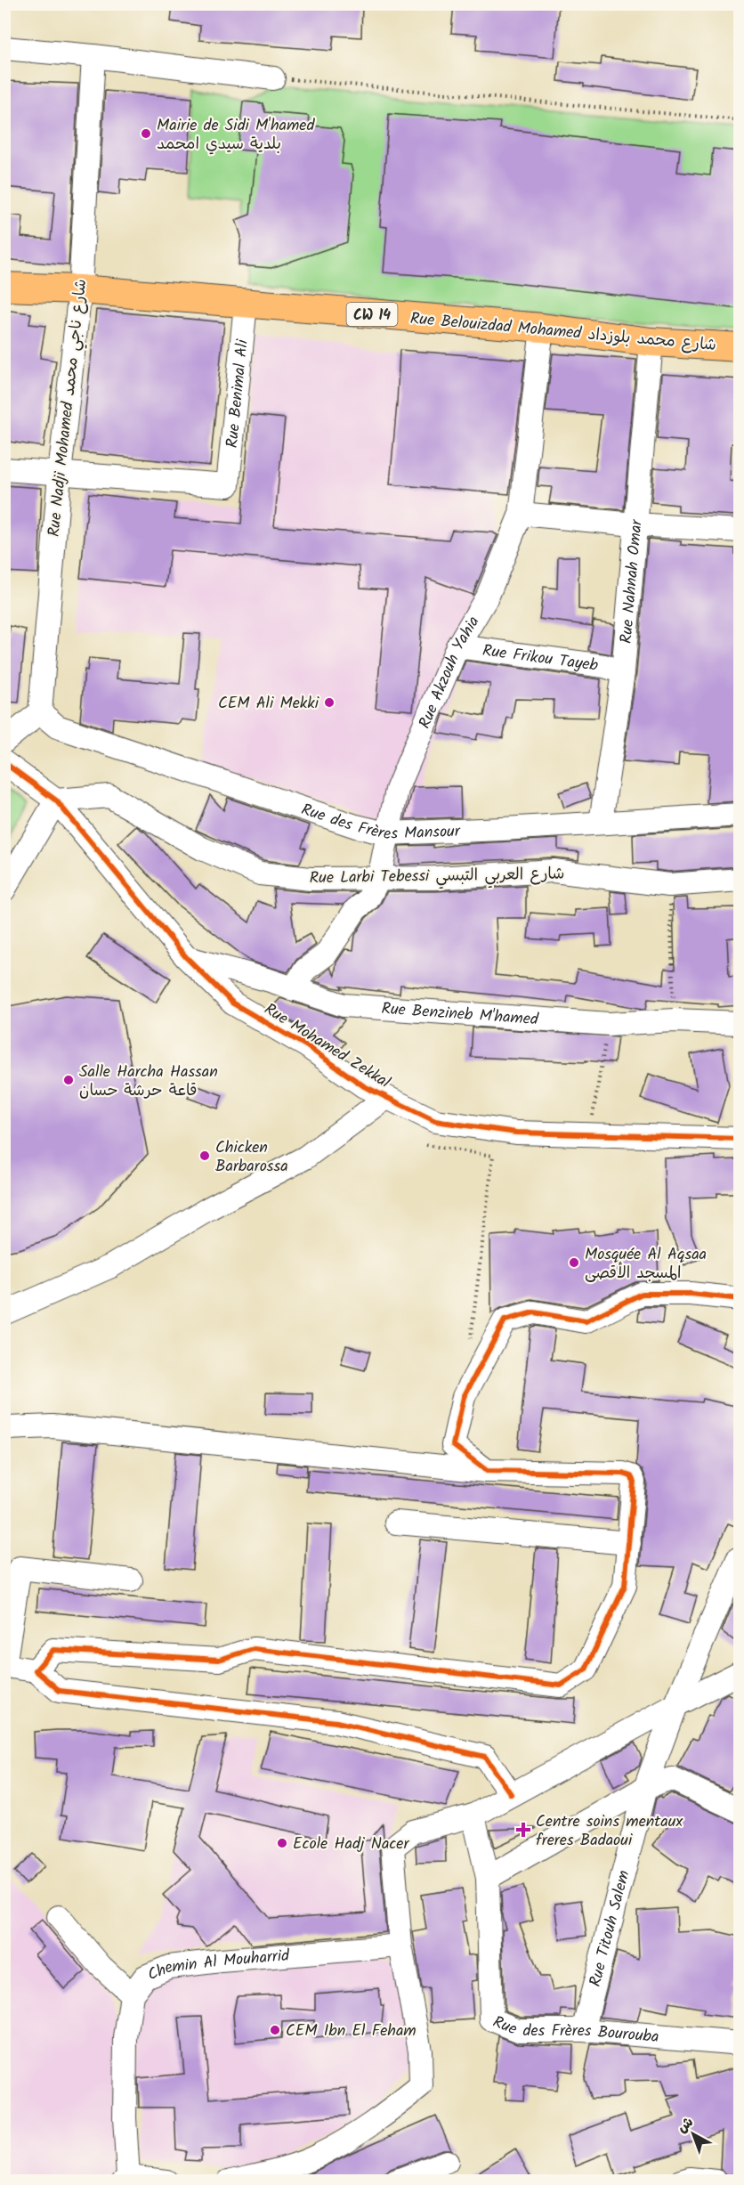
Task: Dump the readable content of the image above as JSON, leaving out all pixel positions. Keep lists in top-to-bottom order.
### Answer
{
  "streets": {
    "main road": ["CW 14", "Rue Belouizdad Mohamed شارع محمد بلوزداد"],
    "street": [
      "Rue Benimal Ali",
      "Rue Nadji Mohamed شارع ناجي محمد",
      "Rue Nahnah Omar",
      "Rue Frikou Tayeb",
      "Rue Akzouh Yahia",
      "Rue des Frères Mansour",
      "Rue Larbi Tebessi شارع العربي التبسي",
      "Rue Benzineb M'hamed",
      "Rue Mohamed Zekkal",
      "Rue Titouh Salem",
      "Chemin Al Mouharrid",
      "Rue des Frères Bourouba"
    ]
  },
  "crossings": [
    ["Rue Belouizdad Mohamed شارع محمد بلوزداد", "Rue Benimal Ali"],
    ["Rue Belouizdad Mohamed شارع محمد بلوزداد", "Rue Nadji Mohamed شارع ناجي محمد"],
    ["Rue Belouizdad Mohamed شارع محمد بلوزداد", "Rue Nahnah Omar"],
    ["Rue Belouizdad Mohamed شارع محمد بلوزداد", "Rue Akzouh Yahia"],
    ["Rue Benimal Ali", "Rue Nadji Mohamed شارع ناجي محمد"],
    ["Rue Nadji Mohamed شارع ناجي محمد", "Rue des Frères Mansour"],
    ["Rue Nahnah Omar", "Rue Frikou Tayeb"],
    ["Rue Nahnah Omar", "Rue des Frères Mansour"],
    ["Rue Frikou Tayeb", "Rue Akzouh Yahia"],
    ["Rue Akzouh Yahia", "Rue des Frères Mansour"],
    ["Rue Akzouh Yahia", "Rue Larbi Tebessi شارع العربي التبسي"],
    ["Rue Akzouh Yahia", "Rue Benzineb M'hamed"],
    ["Rue Larbi Tebessi شارع العربي التبسي", "Rue Mohamed Zekkal"],
    ["Rue Benzineb M'hamed", "Rue Mohamed Zekkal"],
    ["Rue Titouh Salem", "Rue des Frères Bourouba"]
  ],
  "places": {
    "other": [
      "Mairie de Sidi M'hamed بلدية سيدي امحمد",
      "CEM Ali Mekki",
      "Salle Harcha Hassan قاعة حرشة حسان",
      "Chicken Barbarossa",
      "Mosquée Al Aqsaa المسجد الأقصى",
      "Ecole Hadj Nacer",
      "CEM Ibn El Feham"
    ],
    "health": ["Centre soins mentaux freres Badaoui"]
  },
  "north": "top left"
}
